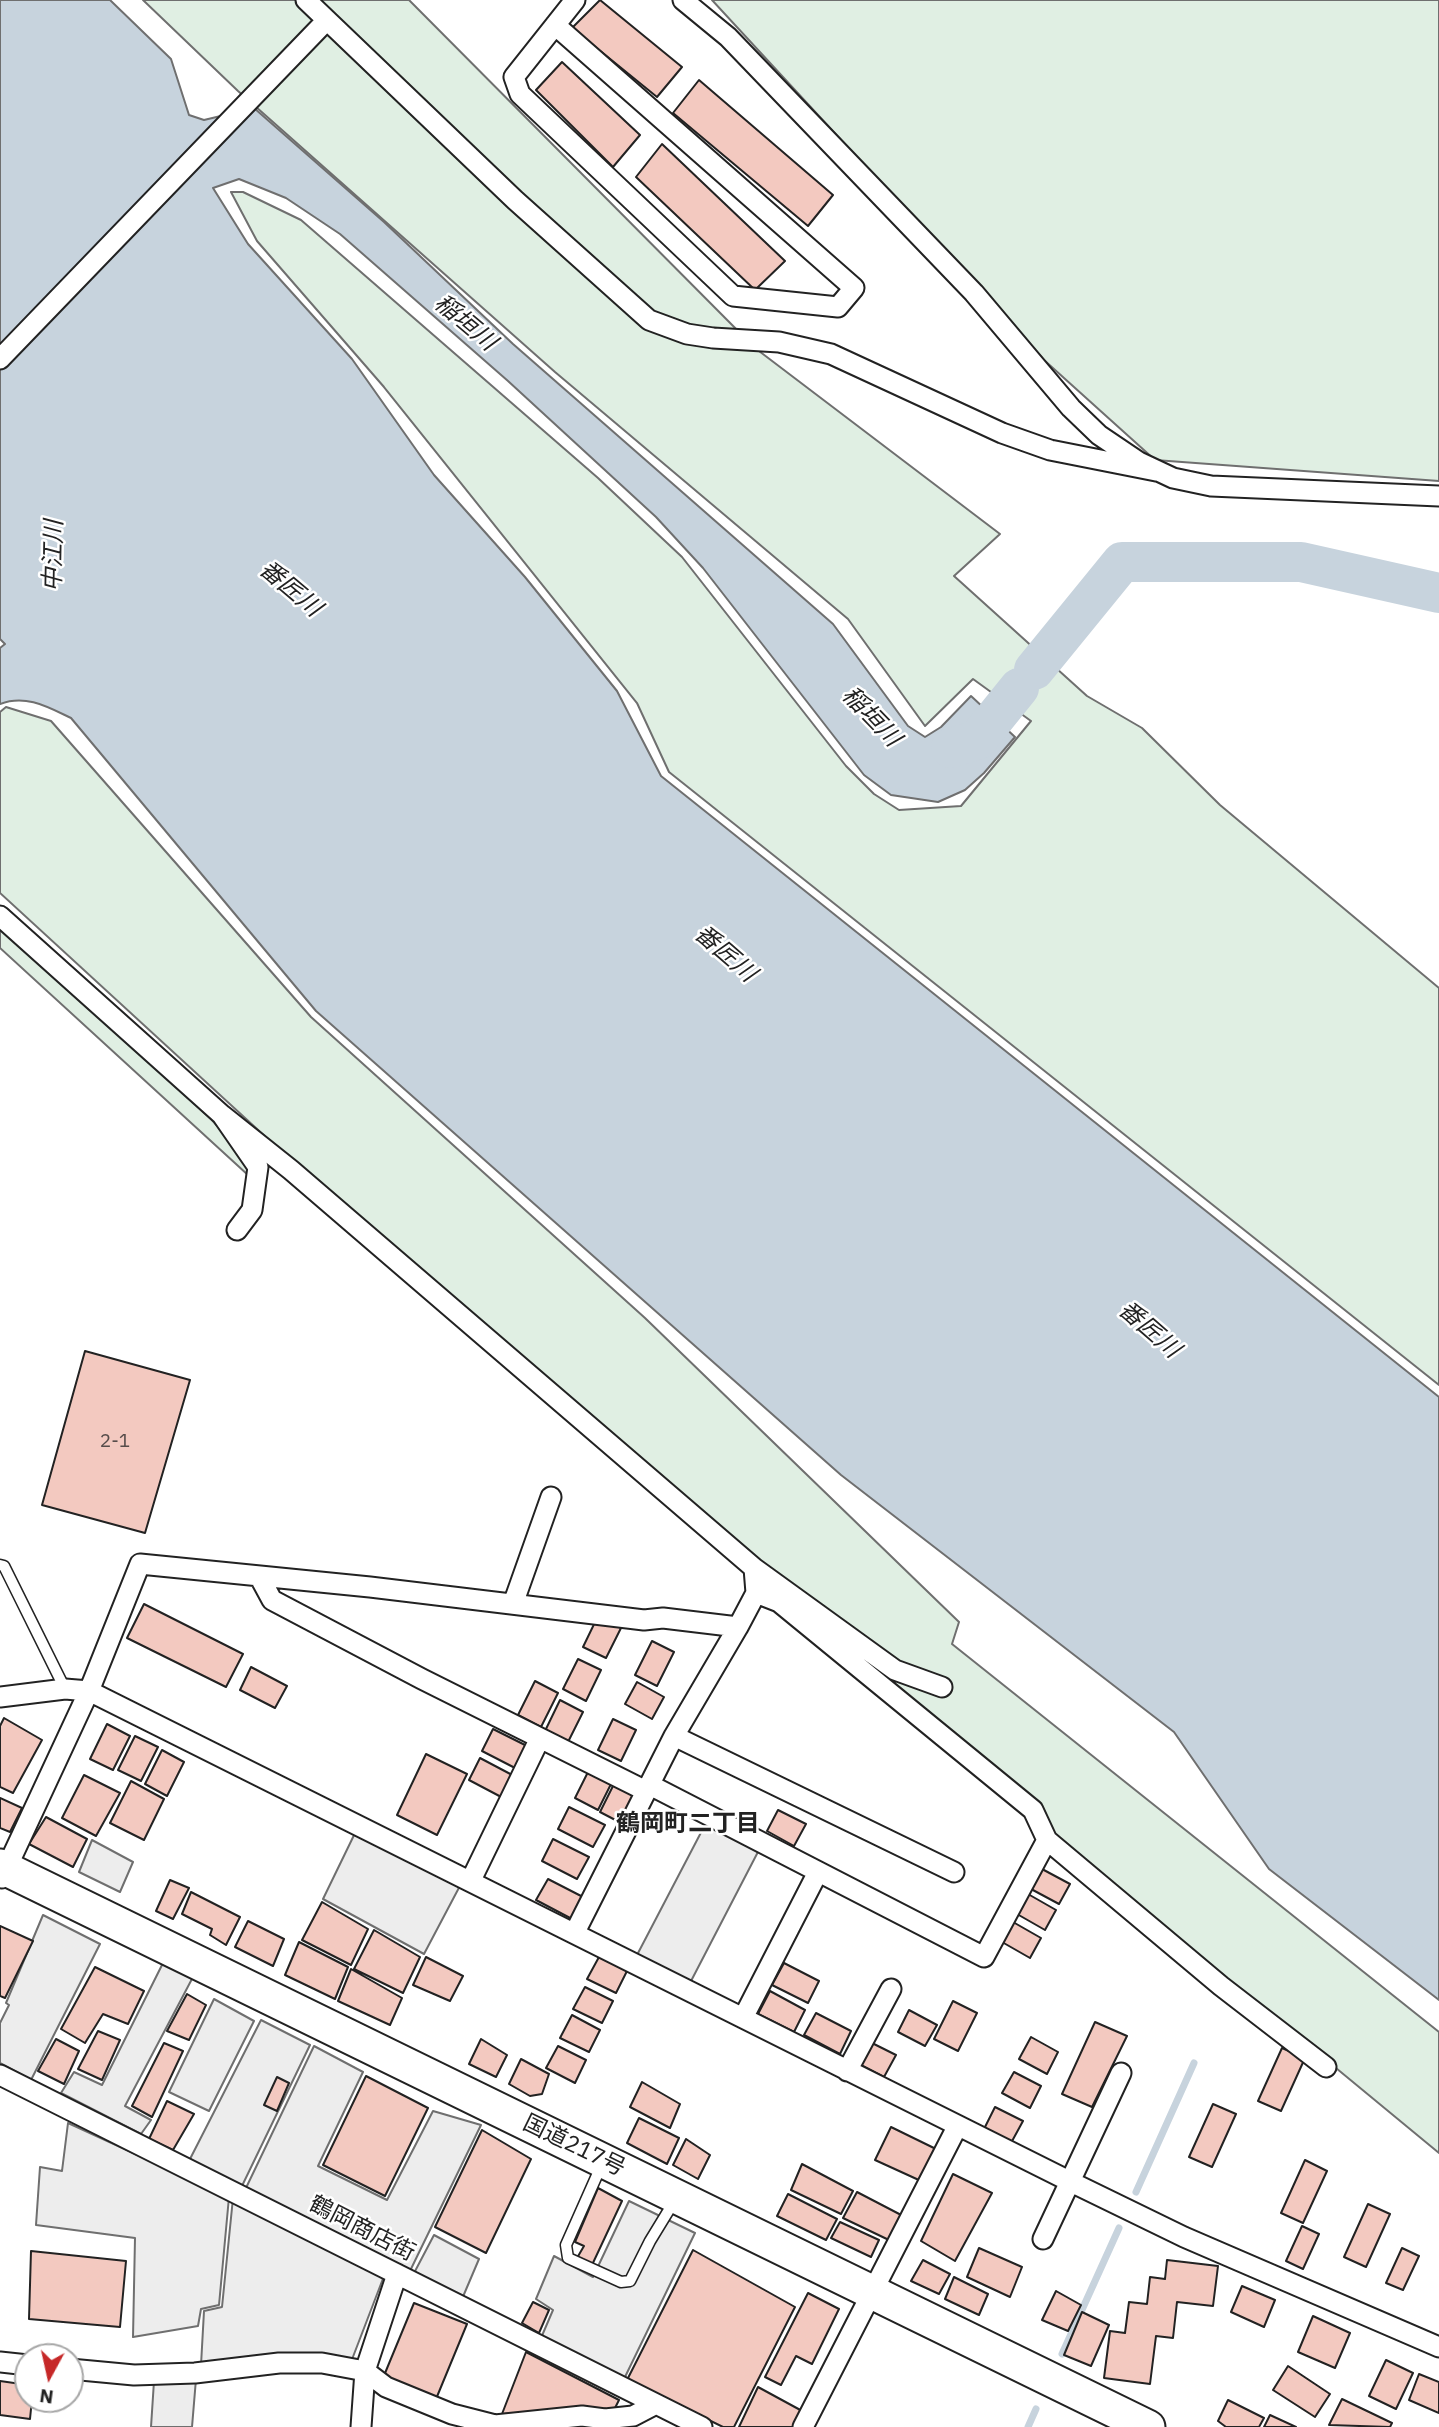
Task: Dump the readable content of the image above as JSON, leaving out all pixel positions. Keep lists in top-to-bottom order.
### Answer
{
  "streets": {
    "highway": ["国道217号"],
    "street": ["鶴岡商店街"]
  },
  "districts": ["鶴岡町二丁目"],
  "water": ["稲垣川", "中江川", "番匠川"],
  "house_numbers": ["2-1"],
  "north": "bottom"
}
